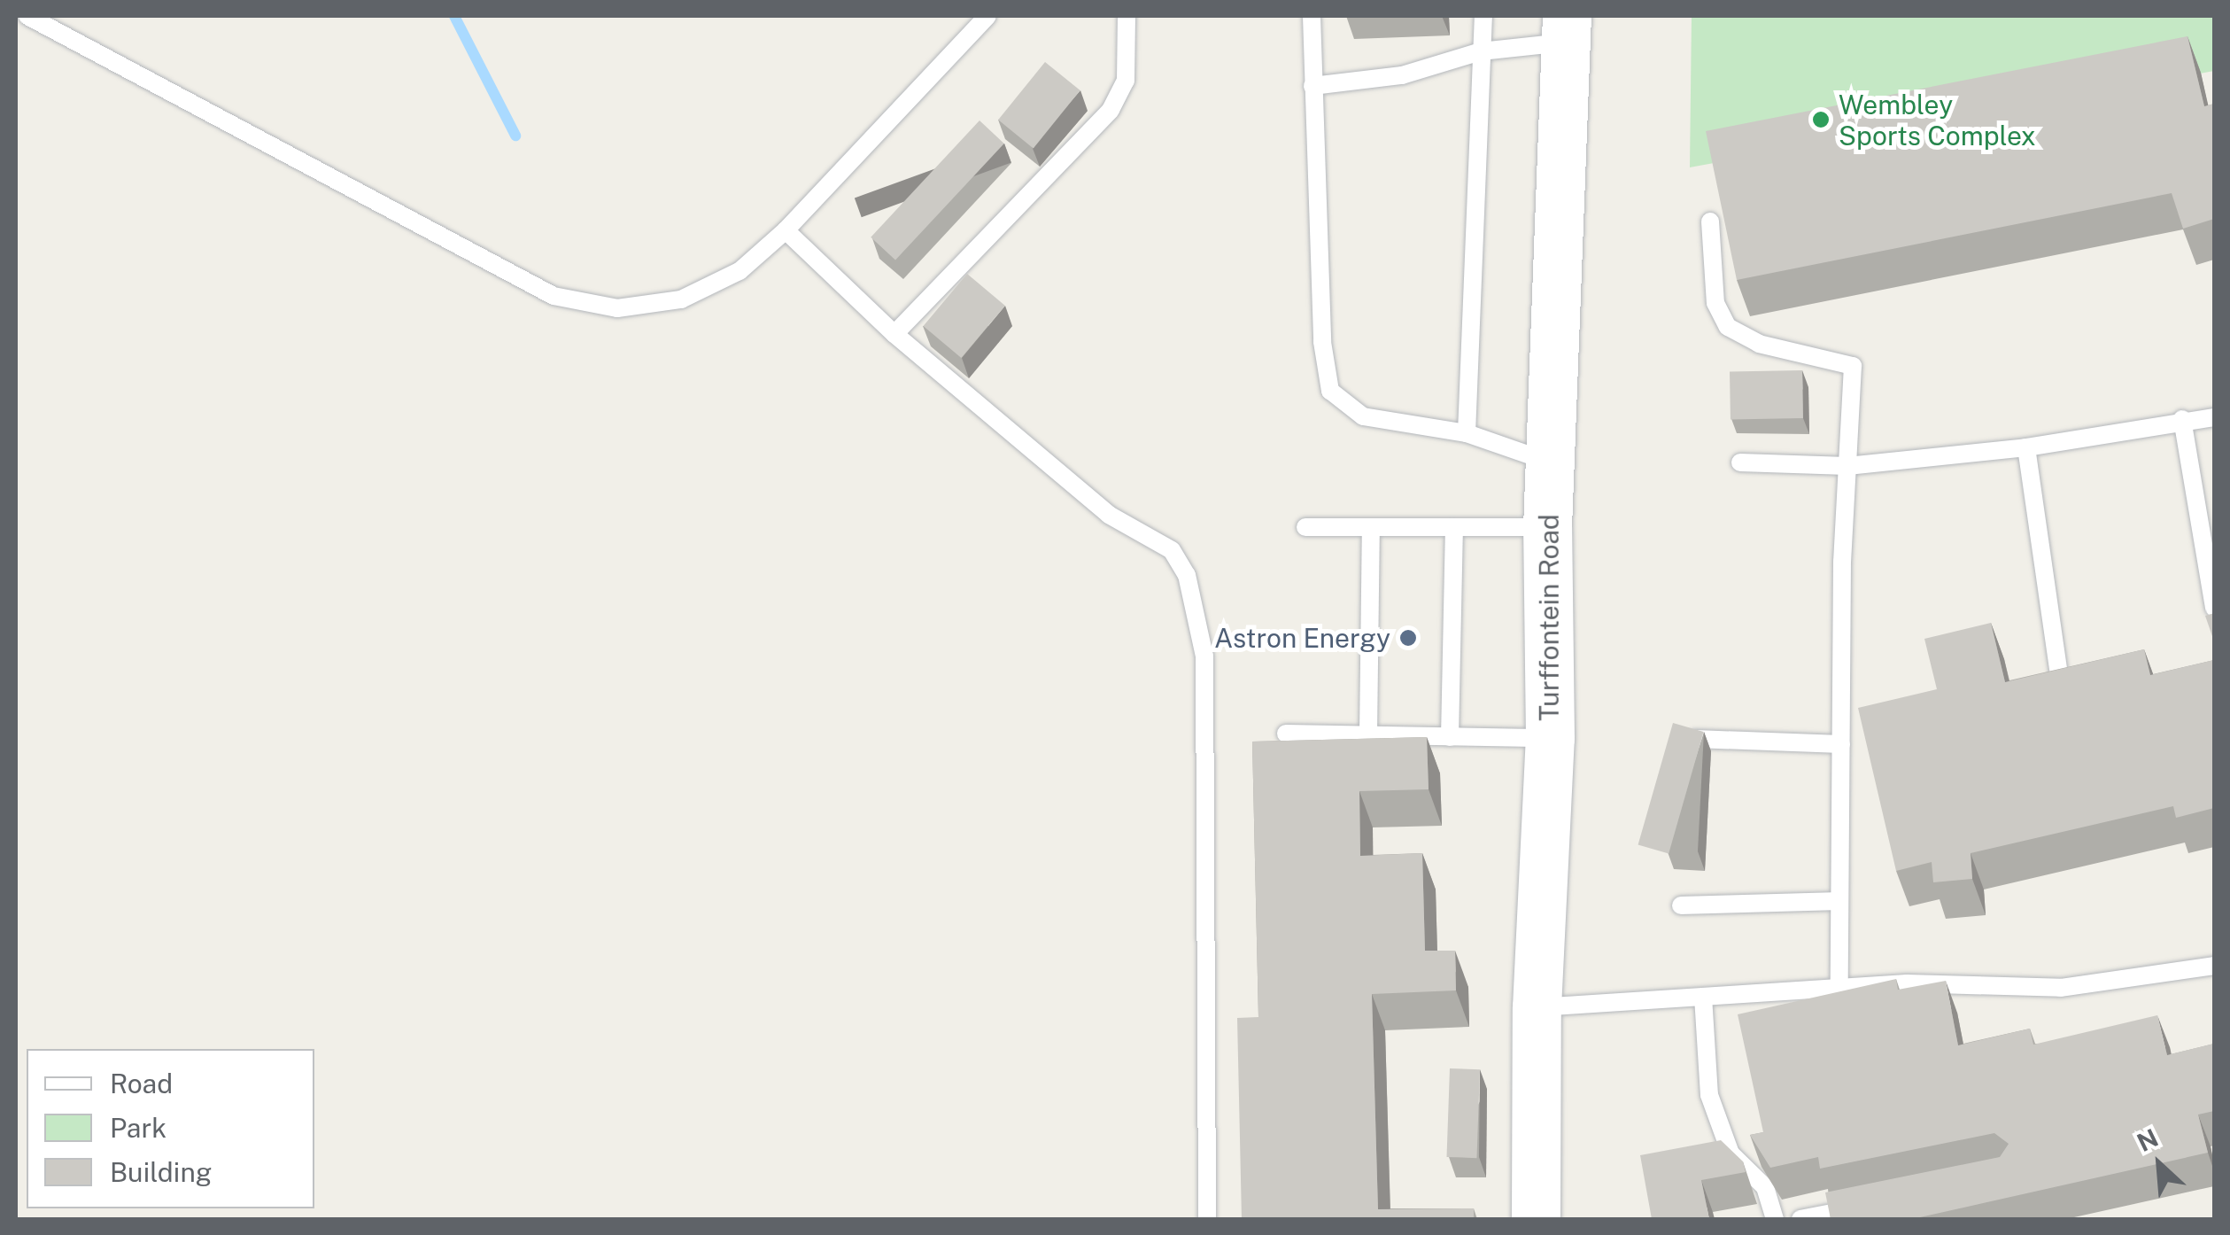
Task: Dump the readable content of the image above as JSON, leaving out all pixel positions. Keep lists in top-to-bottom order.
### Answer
{
  "streets": {
    "street": ["Turffontein Road"]
  },
  "places": ["Wembley Sports Complex", "Astron Energy"],
  "legend": ["Road", "Park", "Building"],
  "north": "top left"
}
